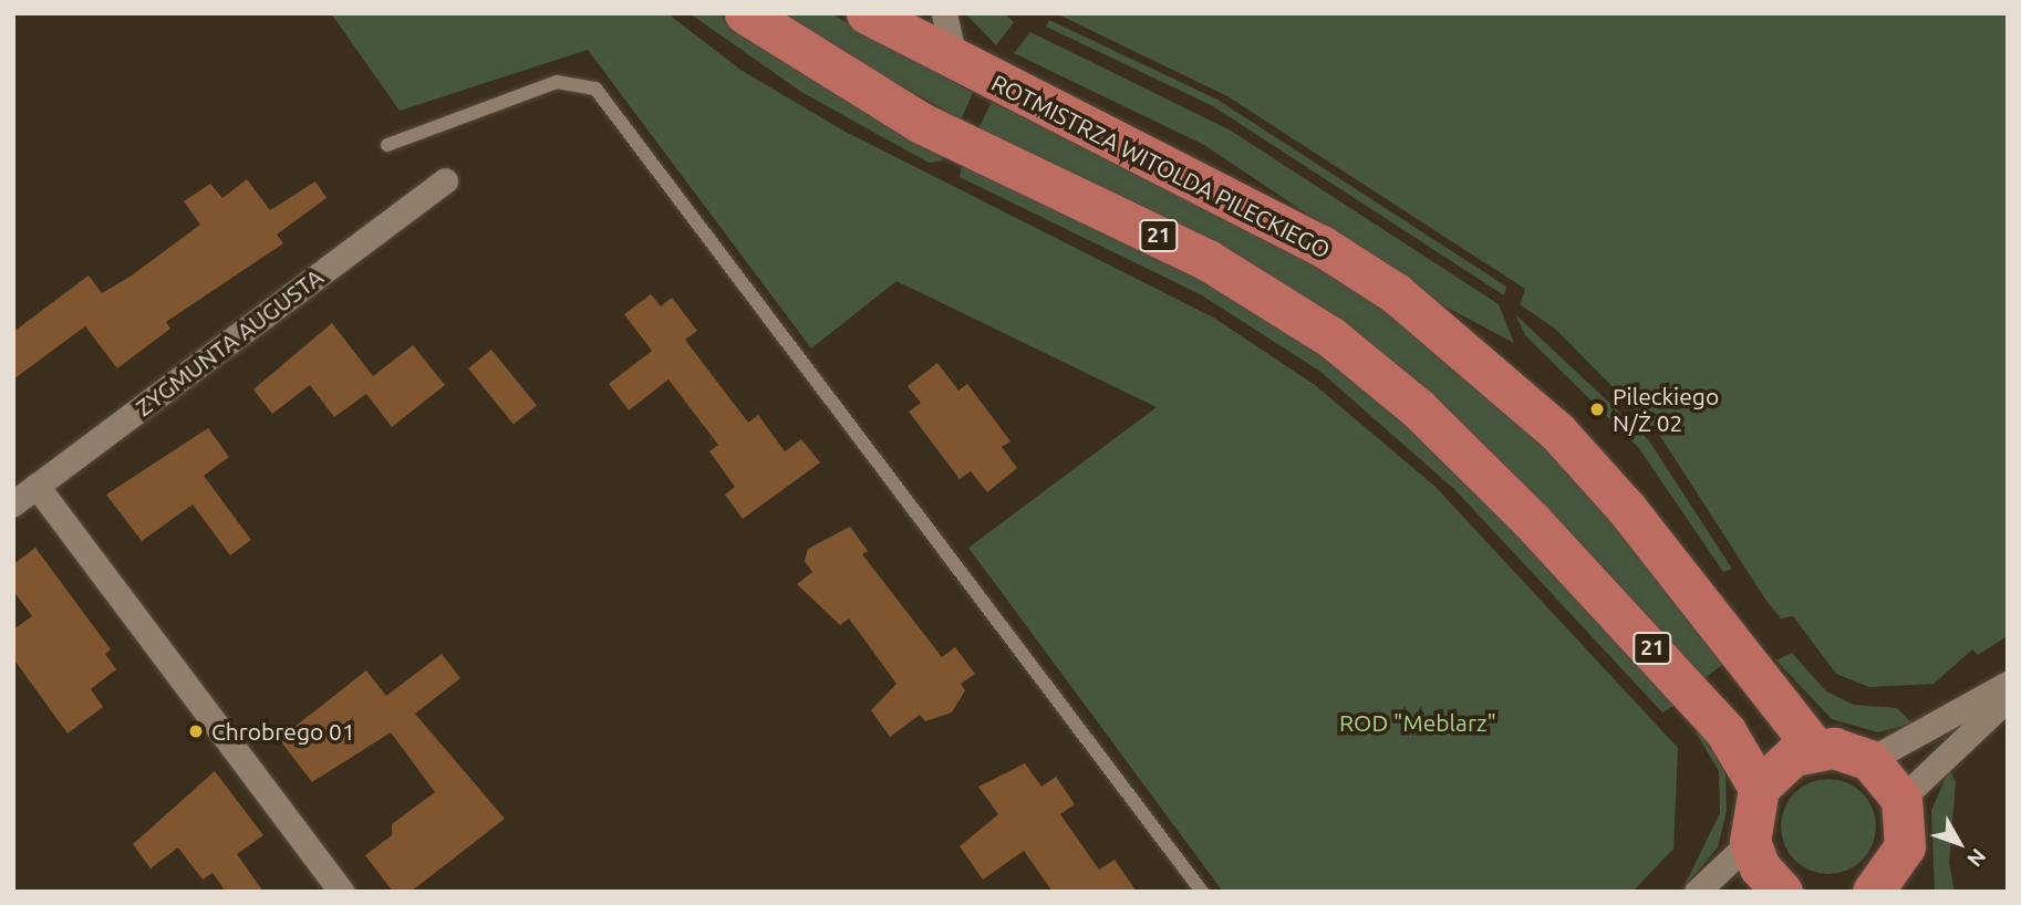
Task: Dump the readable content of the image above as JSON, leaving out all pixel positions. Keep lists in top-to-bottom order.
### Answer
{
  "streets": {
    "main road": ["ROTMISTRZA WITOLDA PILECKIEGO", "21"],
    "street": ["ZYGMUNTA AUGUSTA"]
  },
  "parks": ["ROD \"Meblarz\""],
  "places": ["Pileckiego N/Ż 02", "Chrobrego 01"],
  "north": "bottom right"
}
